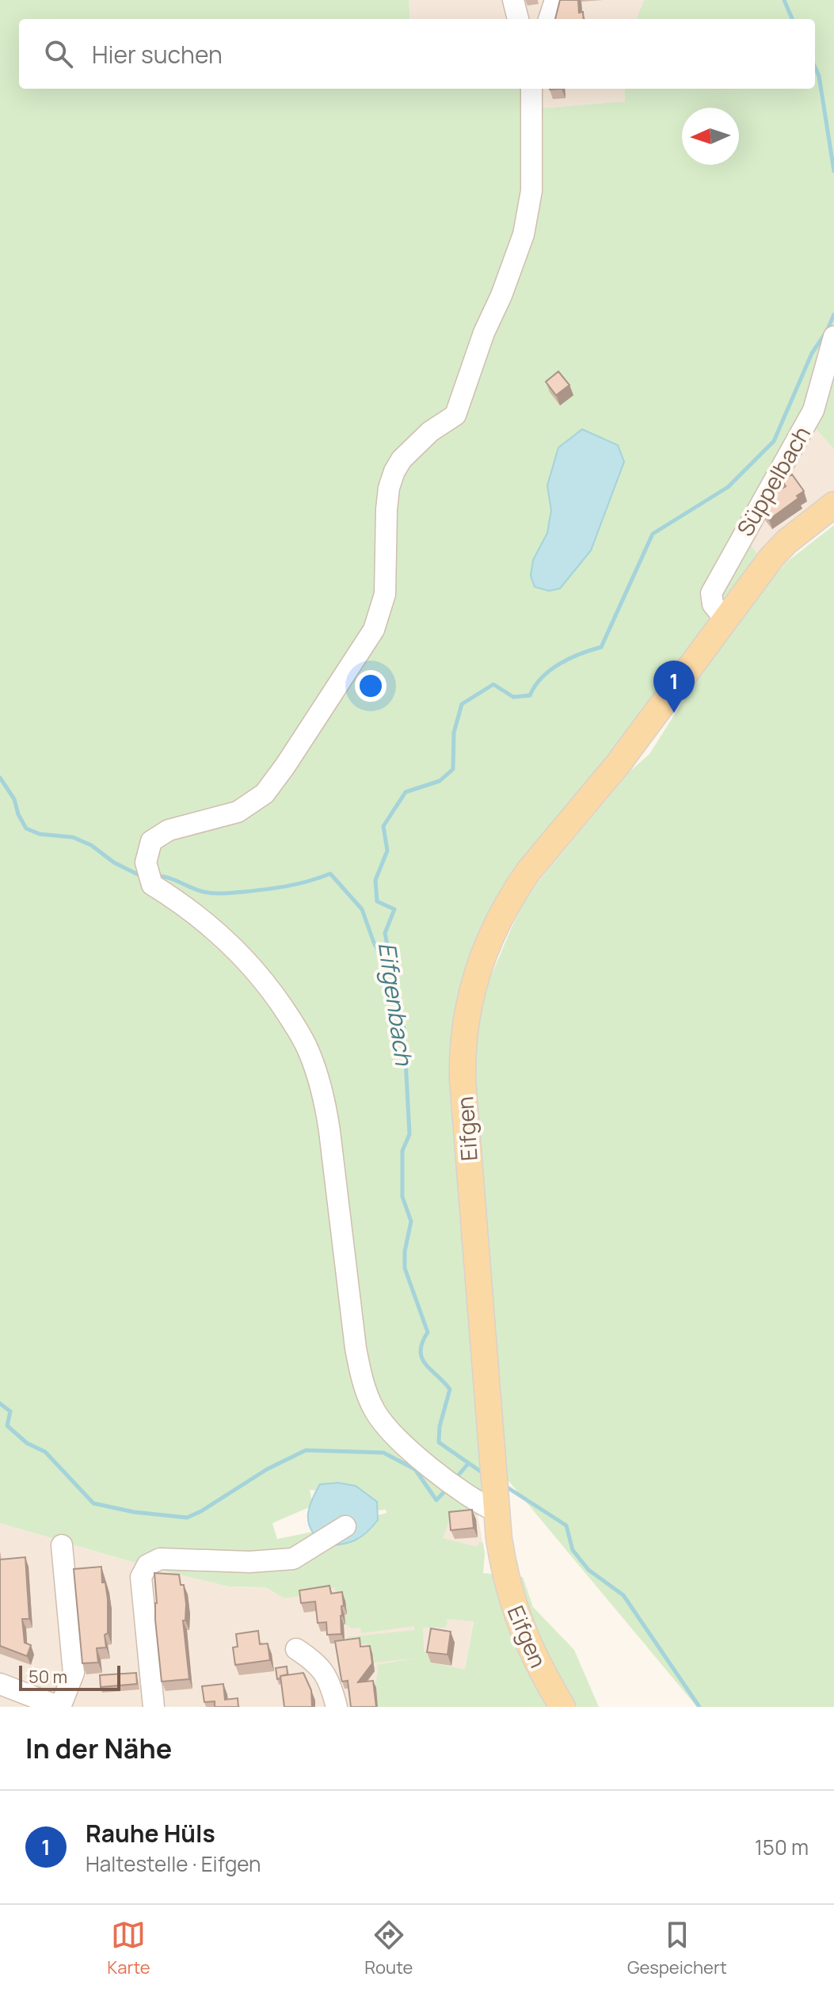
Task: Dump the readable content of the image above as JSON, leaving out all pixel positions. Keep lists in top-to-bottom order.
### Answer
{
  "streets": {
    "main road": ["Eifgen"],
    "street": ["Süppelbach"]
  },
  "crossings": [
    ["Süppelbach", "Eifgen"]
  ],
  "water": ["Eifgenbach"],
  "scale_bar": "50 m",
  "north": "left",
  "page": {
    "search": "Hier suchen",
    "pins": "1",
    "scale": "50 m",
    "heading": "In der Nähe",
    "list": [
      {
        "mark": "1",
        "name": "Rauhe Hüls",
        "note": "Haltestelle · Eifgen",
        "value": "150 m"
      }
    ],
    "nav": ["Karte", "Route", "Gespeichert"]
  }
}
